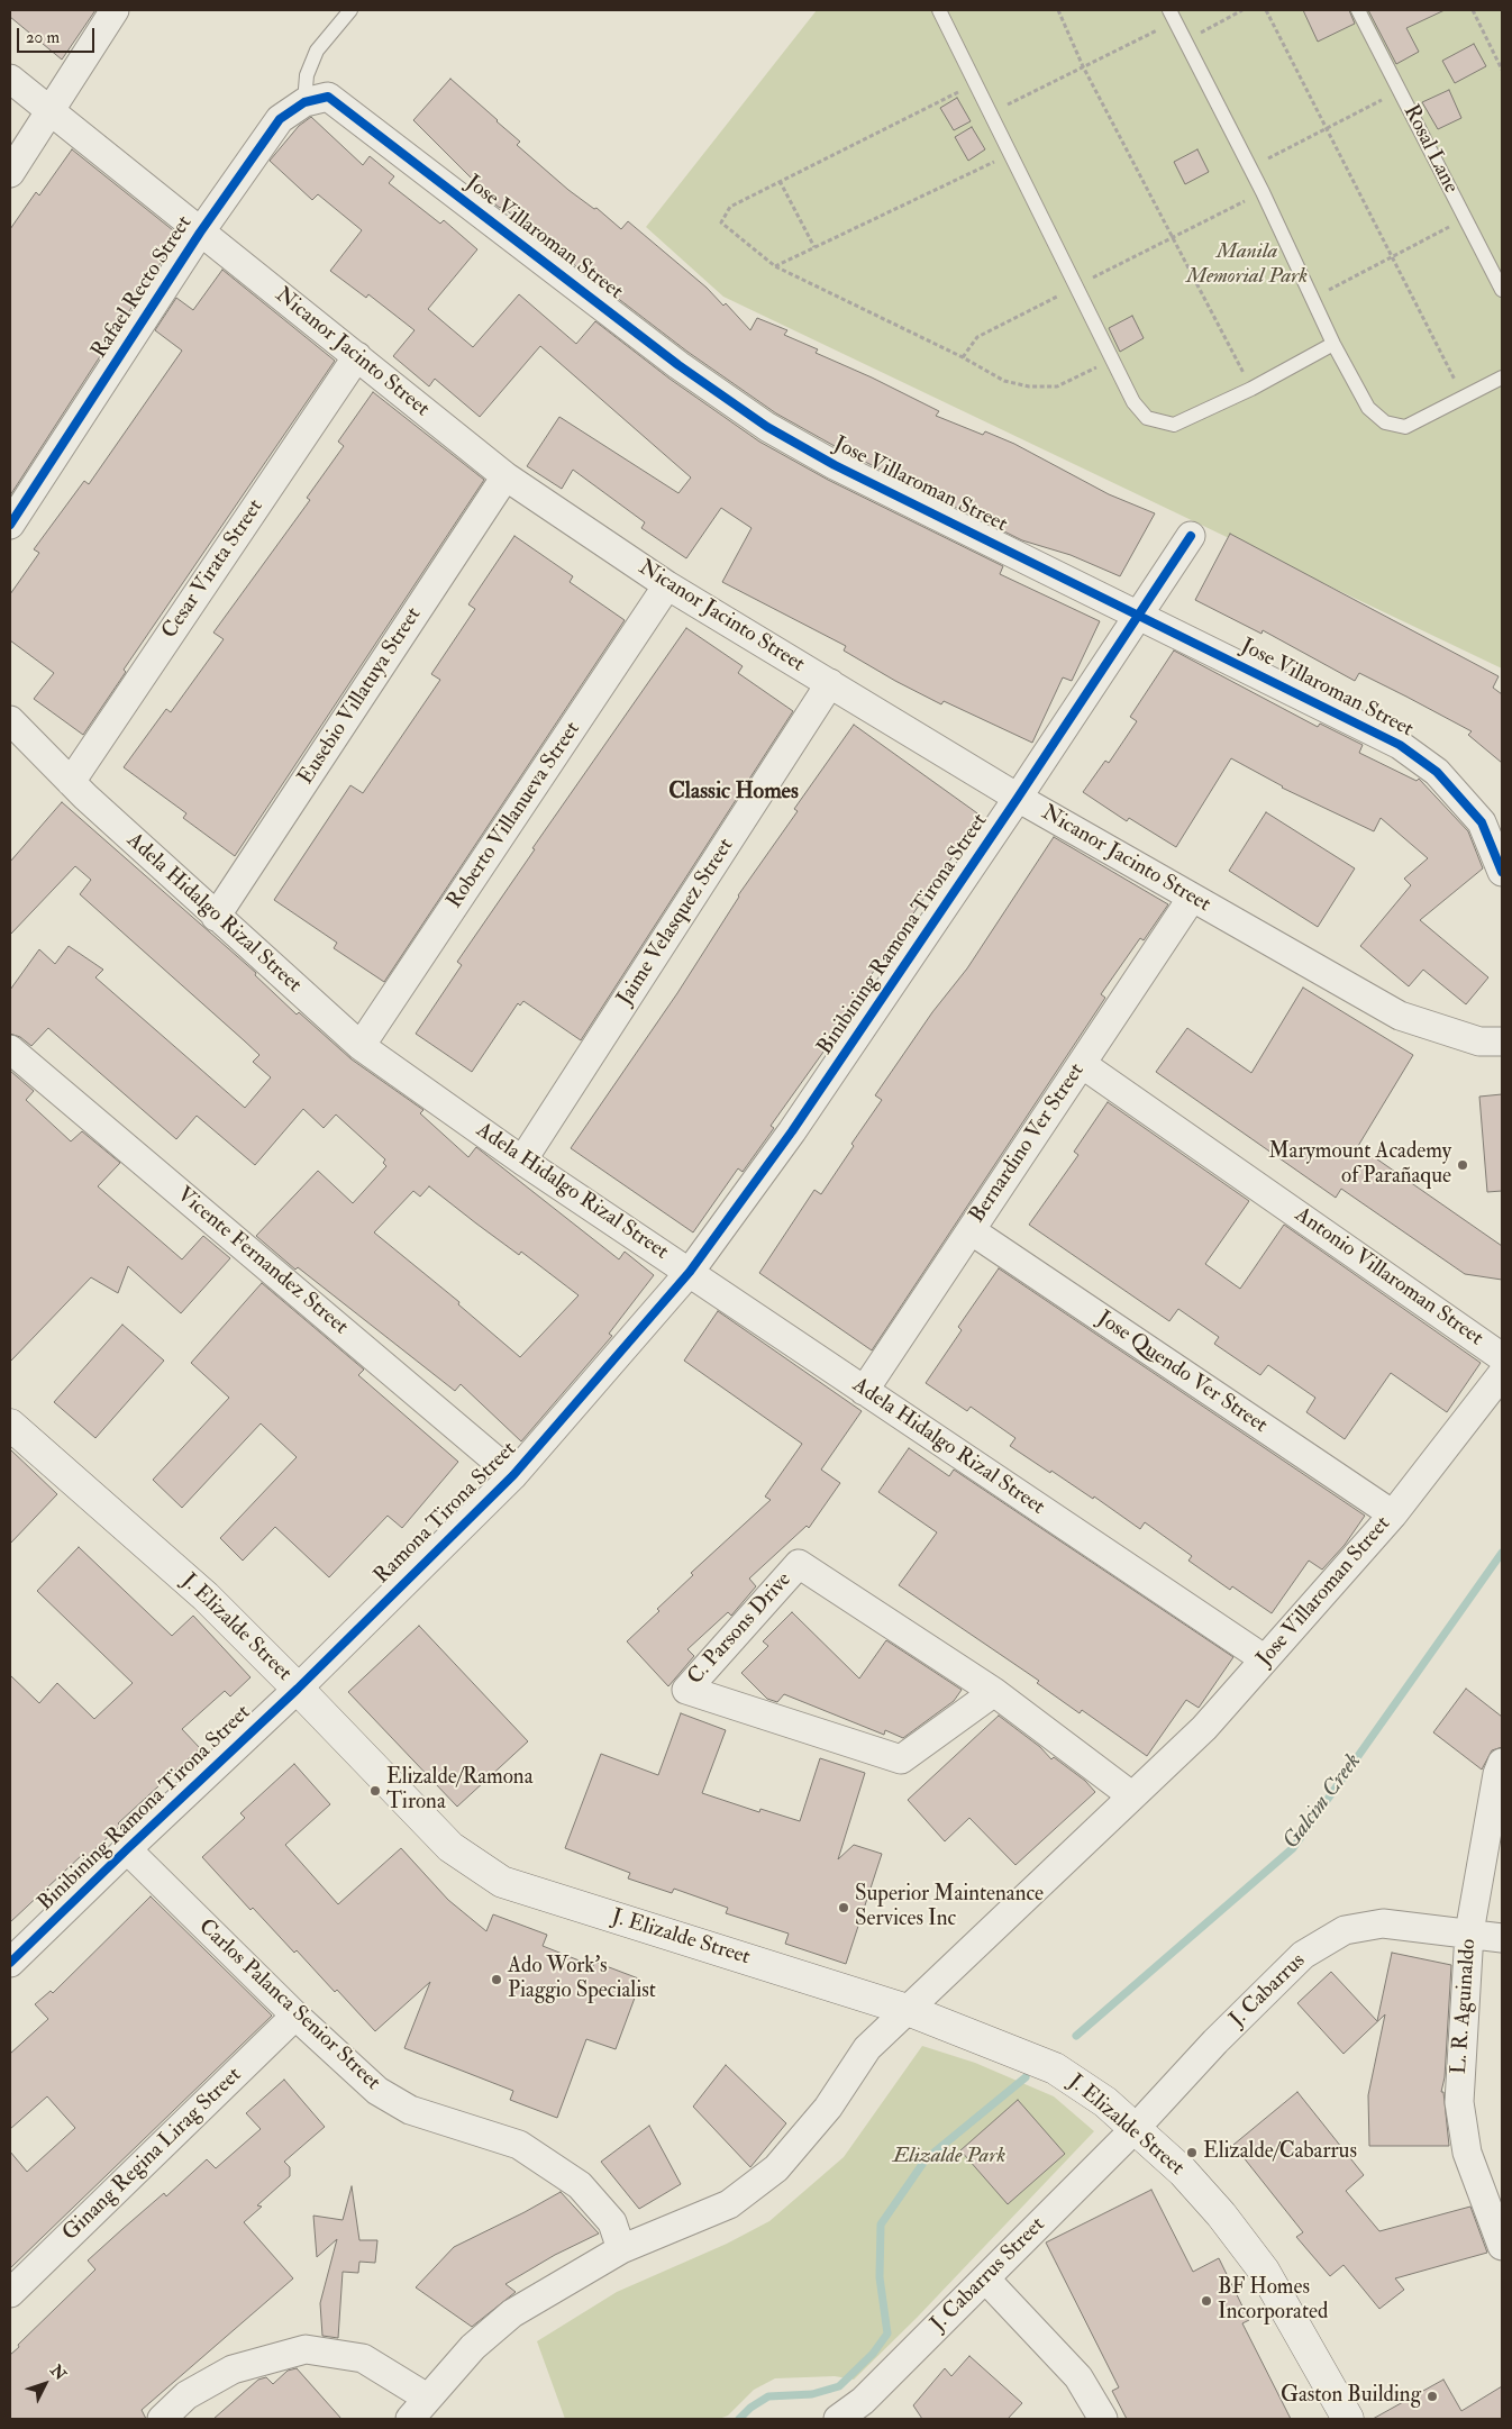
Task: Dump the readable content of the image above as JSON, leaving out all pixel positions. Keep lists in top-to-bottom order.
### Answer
{
  "streets": {
    "street": [
      "Jose Villaroman Street",
      "Rafael Recto Street",
      "Nicanor Jacinto Street",
      "Cesar Virata Street",
      "Eusebio Villatuya Street",
      "Roberto Villanueva Street",
      "Adela Hidalgo Rizal Street",
      "Jaime Velasquez Street",
      "Binibining Ramona Tirona Street",
      "Bernardino Ver Street",
      "Vicente Fernandez Street",
      "Antonio Villaroman Street",
      "Jose Quendo Ver Street",
      "Ramona Tirona Street",
      "J. Elizalde Street",
      "C. Parsons Drive",
      "J. Cabarrus",
      "Carlos Palanca Senior Street",
      "L. R. Aguinaldo",
      "Ginang Regina Lirag Street",
      "J. Cabarrus Street"
    ],
    "lane": ["Rosal Lane"]
  },
  "crossings": [
    ["Jose Villaroman Street", "Rafael Recto Street"],
    ["Jose Villaroman Street", "Adela Hidalgo Rizal Street"],
    ["Jose Villaroman Street", "Binibining Ramona Tirona Street"],
    ["Jose Villaroman Street", "Jose Quendo Ver Street"],
    ["Jose Villaroman Street", "J. Elizalde Street"],
    ["Jose Villaroman Street", "C. Parsons Drive"],
    ["Jose Villaroman Street", "Carlos Palanca Senior Street"],
    ["Rafael Recto Street", "Nicanor Jacinto Street"],
    ["Nicanor Jacinto Street", "Cesar Virata Street"],
    ["Nicanor Jacinto Street", "Eusebio Villatuya Street"],
    ["Nicanor Jacinto Street", "Roberto Villanueva Street"],
    ["Nicanor Jacinto Street", "Jaime Velasquez Street"],
    ["Nicanor Jacinto Street", "Binibining Ramona Tirona Street"],
    ["Nicanor Jacinto Street", "Bernardino Ver Street"],
    ["Cesar Virata Street", "Adela Hidalgo Rizal Street"],
    ["Eusebio Villatuya Street", "Adela Hidalgo Rizal Street"],
    ["Roberto Villanueva Street", "Adela Hidalgo Rizal Street"],
    ["Adela Hidalgo Rizal Street", "Jaime Velasquez Street"],
    ["Adela Hidalgo Rizal Street", "Binibining Ramona Tirona Street"],
    ["Adela Hidalgo Rizal Street", "Bernardino Ver Street"],
    ["Binibining Ramona Tirona Street", "Ramona Tirona Street"],
    ["Binibining Ramona Tirona Street", "J. Elizalde Street"],
    ["Binibining Ramona Tirona Street", "Carlos Palanca Senior Street"],
    ["Bernardino Ver Street", "Antonio Villaroman Street"],
    ["Bernardino Ver Street", "Jose Quendo Ver Street"],
    ["Vicente Fernandez Street", "Ramona Tirona Street"],
    ["Ramona Tirona Street", "J. Elizalde Street"],
    ["J. Elizalde Street", "J. Cabarrus"],
    ["J. Elizalde Street", "J. Cabarrus Street"],
    ["J. Cabarrus", "L. R. Aguinaldo"],
    ["J. Cabarrus", "J. Cabarrus Street"],
    ["Carlos Palanca Senior Street", "Ginang Regina Lirag Street"]
  ],
  "districts": ["Classic Homes"],
  "water": ["Galcim Creek"],
  "parks": ["Manila Memorial Park", "Elizalde Park"],
  "places": [
    "Marymount Academy of Parañaque",
    "Elizalde/Ramona Tirona",
    "Superior Maintenance Services Inc",
    "Ado Work's Piaggio Specialist",
    "Elizalde/Cabarrus",
    "BF Homes Incorporated",
    "Gaston Building"
  ],
  "scale_bar": "20 m",
  "north": "top right"
}
